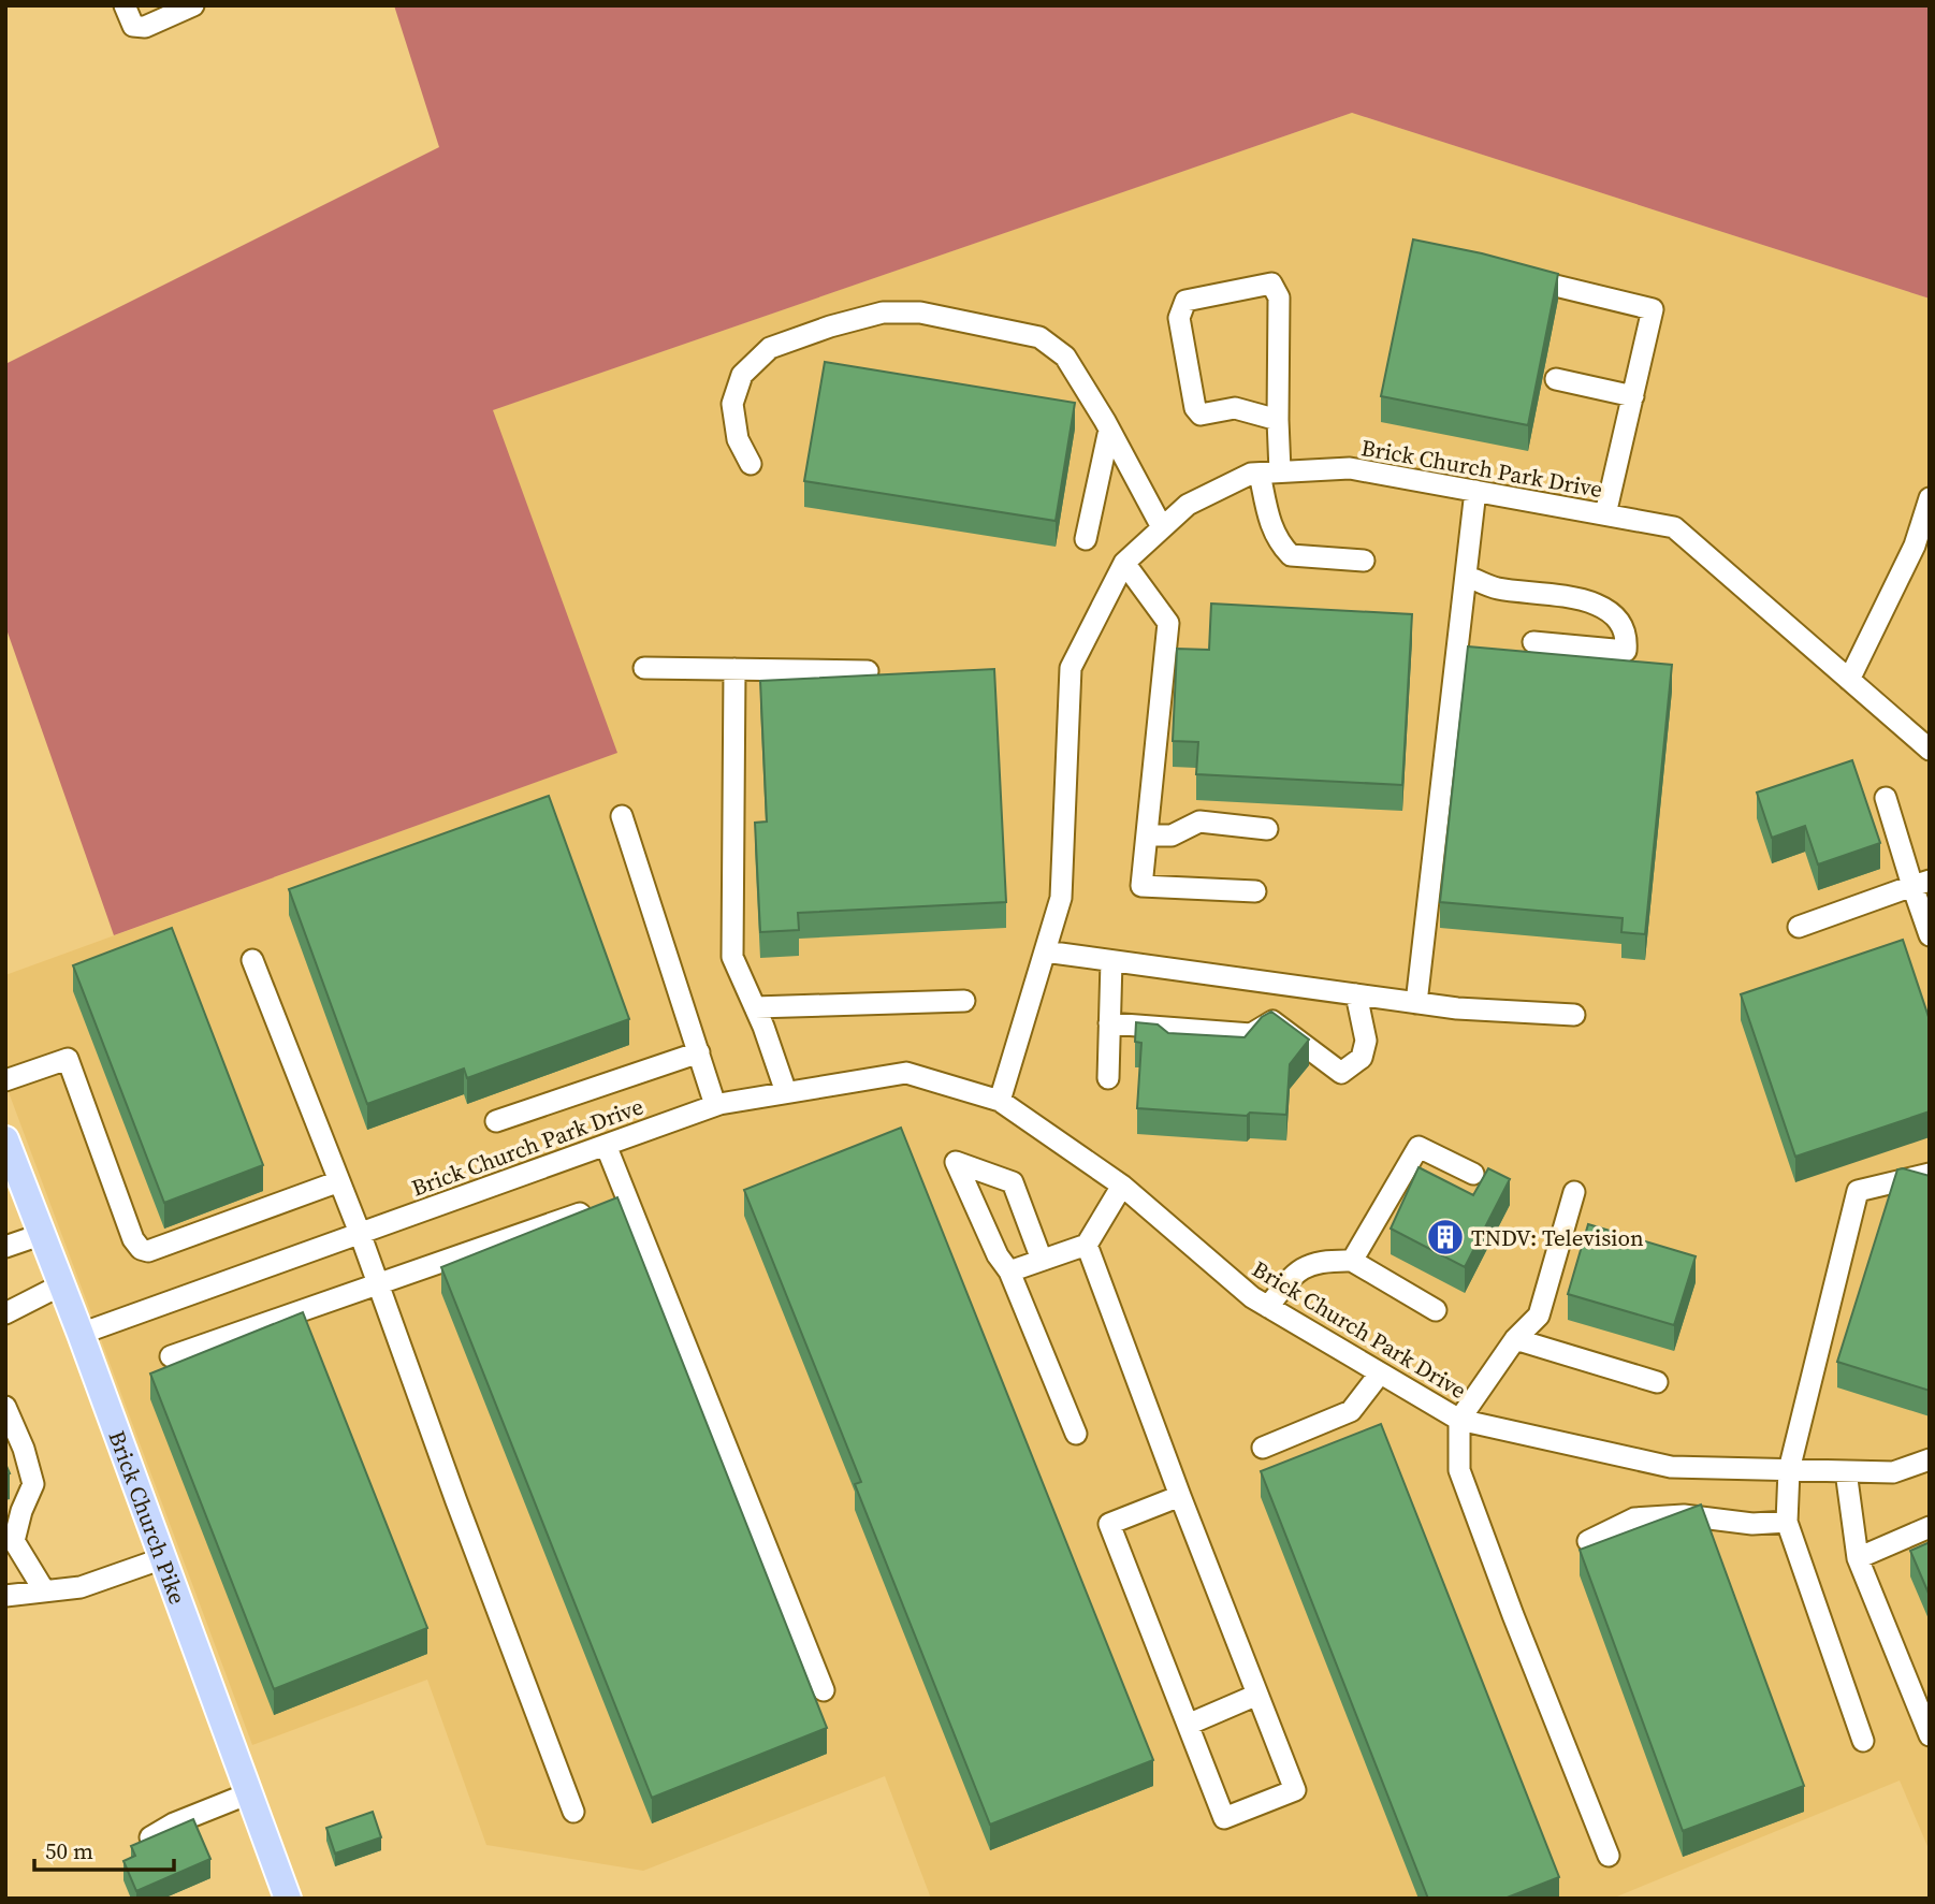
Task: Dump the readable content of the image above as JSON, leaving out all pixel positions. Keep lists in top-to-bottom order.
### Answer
{
  "streets": {
    "main road": ["Brick Church Pike"],
    "street": ["Brick Church Park Drive"]
  },
  "crossings": [
    ["Brick Church Park Drive", "Brick Church Pike"]
  ],
  "places": {
    "building": ["TNDV: Television"]
  },
  "scale_bar": "50 m"
}
